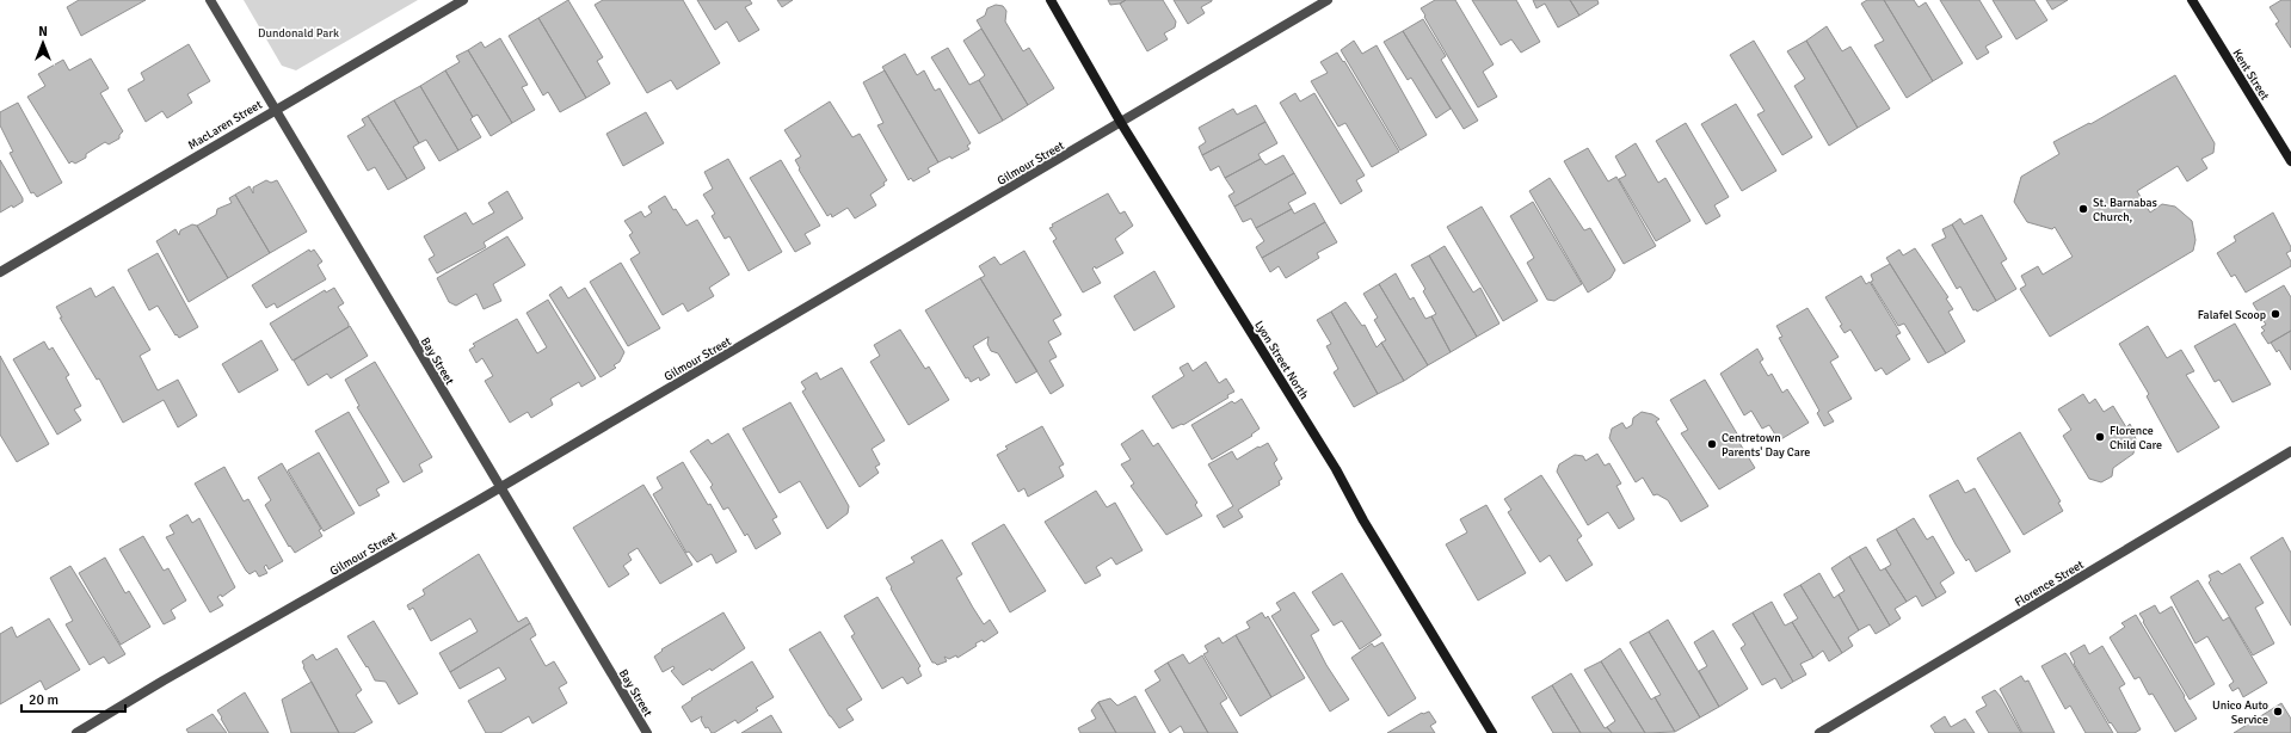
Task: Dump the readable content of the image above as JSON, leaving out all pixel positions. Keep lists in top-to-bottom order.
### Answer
{
  "streets": {
    "main road": ["Kent Street", "Lyon Street North"],
    "street": [
      "MacLaren Street",
      "Gilmour Street",
      "Bay Street",
      "Florence Street"
    ]
  },
  "crossings": [
    ["MacLaren Street", "Bay Street"],
    ["Gilmour Street", "Lyon Street North"],
    ["Gilmour Street", "Bay Street"]
  ],
  "parks": ["Dundonald Park"],
  "places": [
    "St. Barnabas Church,",
    "Falafel Scoop",
    "Florence Child Care",
    "Centretown Parents' Day Care",
    "Unico Auto Service"
  ],
  "scale_bar": "20 m",
  "north": "top"
}
